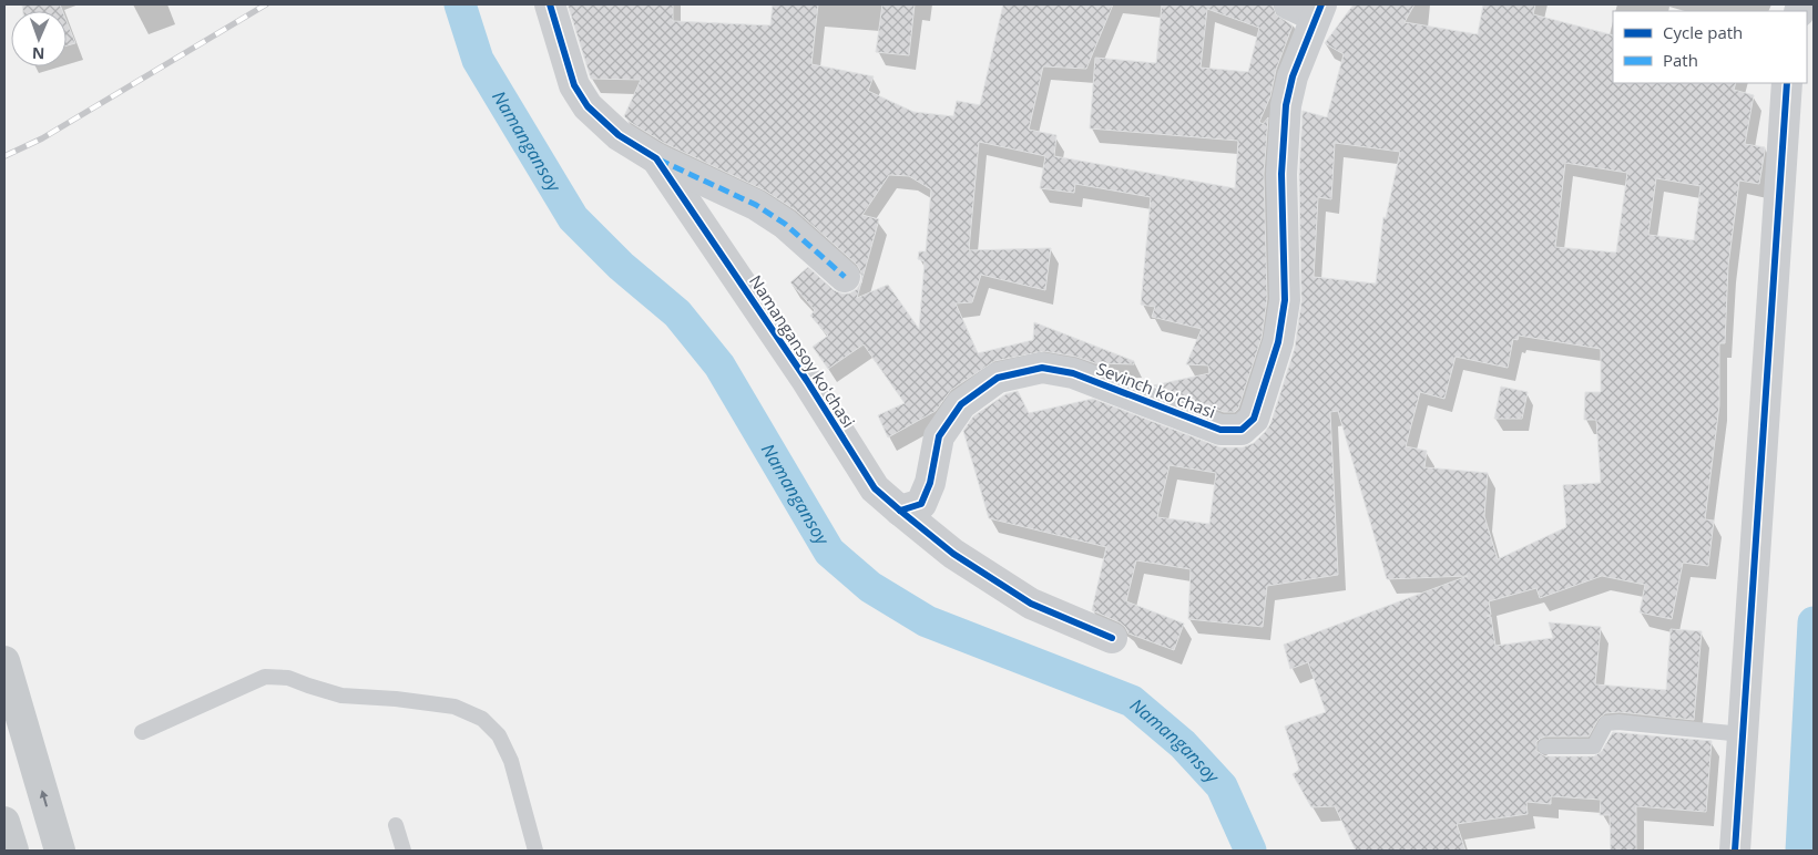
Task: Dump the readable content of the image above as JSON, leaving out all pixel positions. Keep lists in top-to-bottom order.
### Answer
{
  "streets": {
    "street": ["Namangansoy koʻchasi", "Sevinch koʻchasi"]
  },
  "crossings": [
    ["Namangansoy koʻchasi", "Sevinch koʻchasi"]
  ],
  "water": ["Namangansoy"],
  "legend": ["Cycle path", "Path"],
  "north": "bottom"
}
